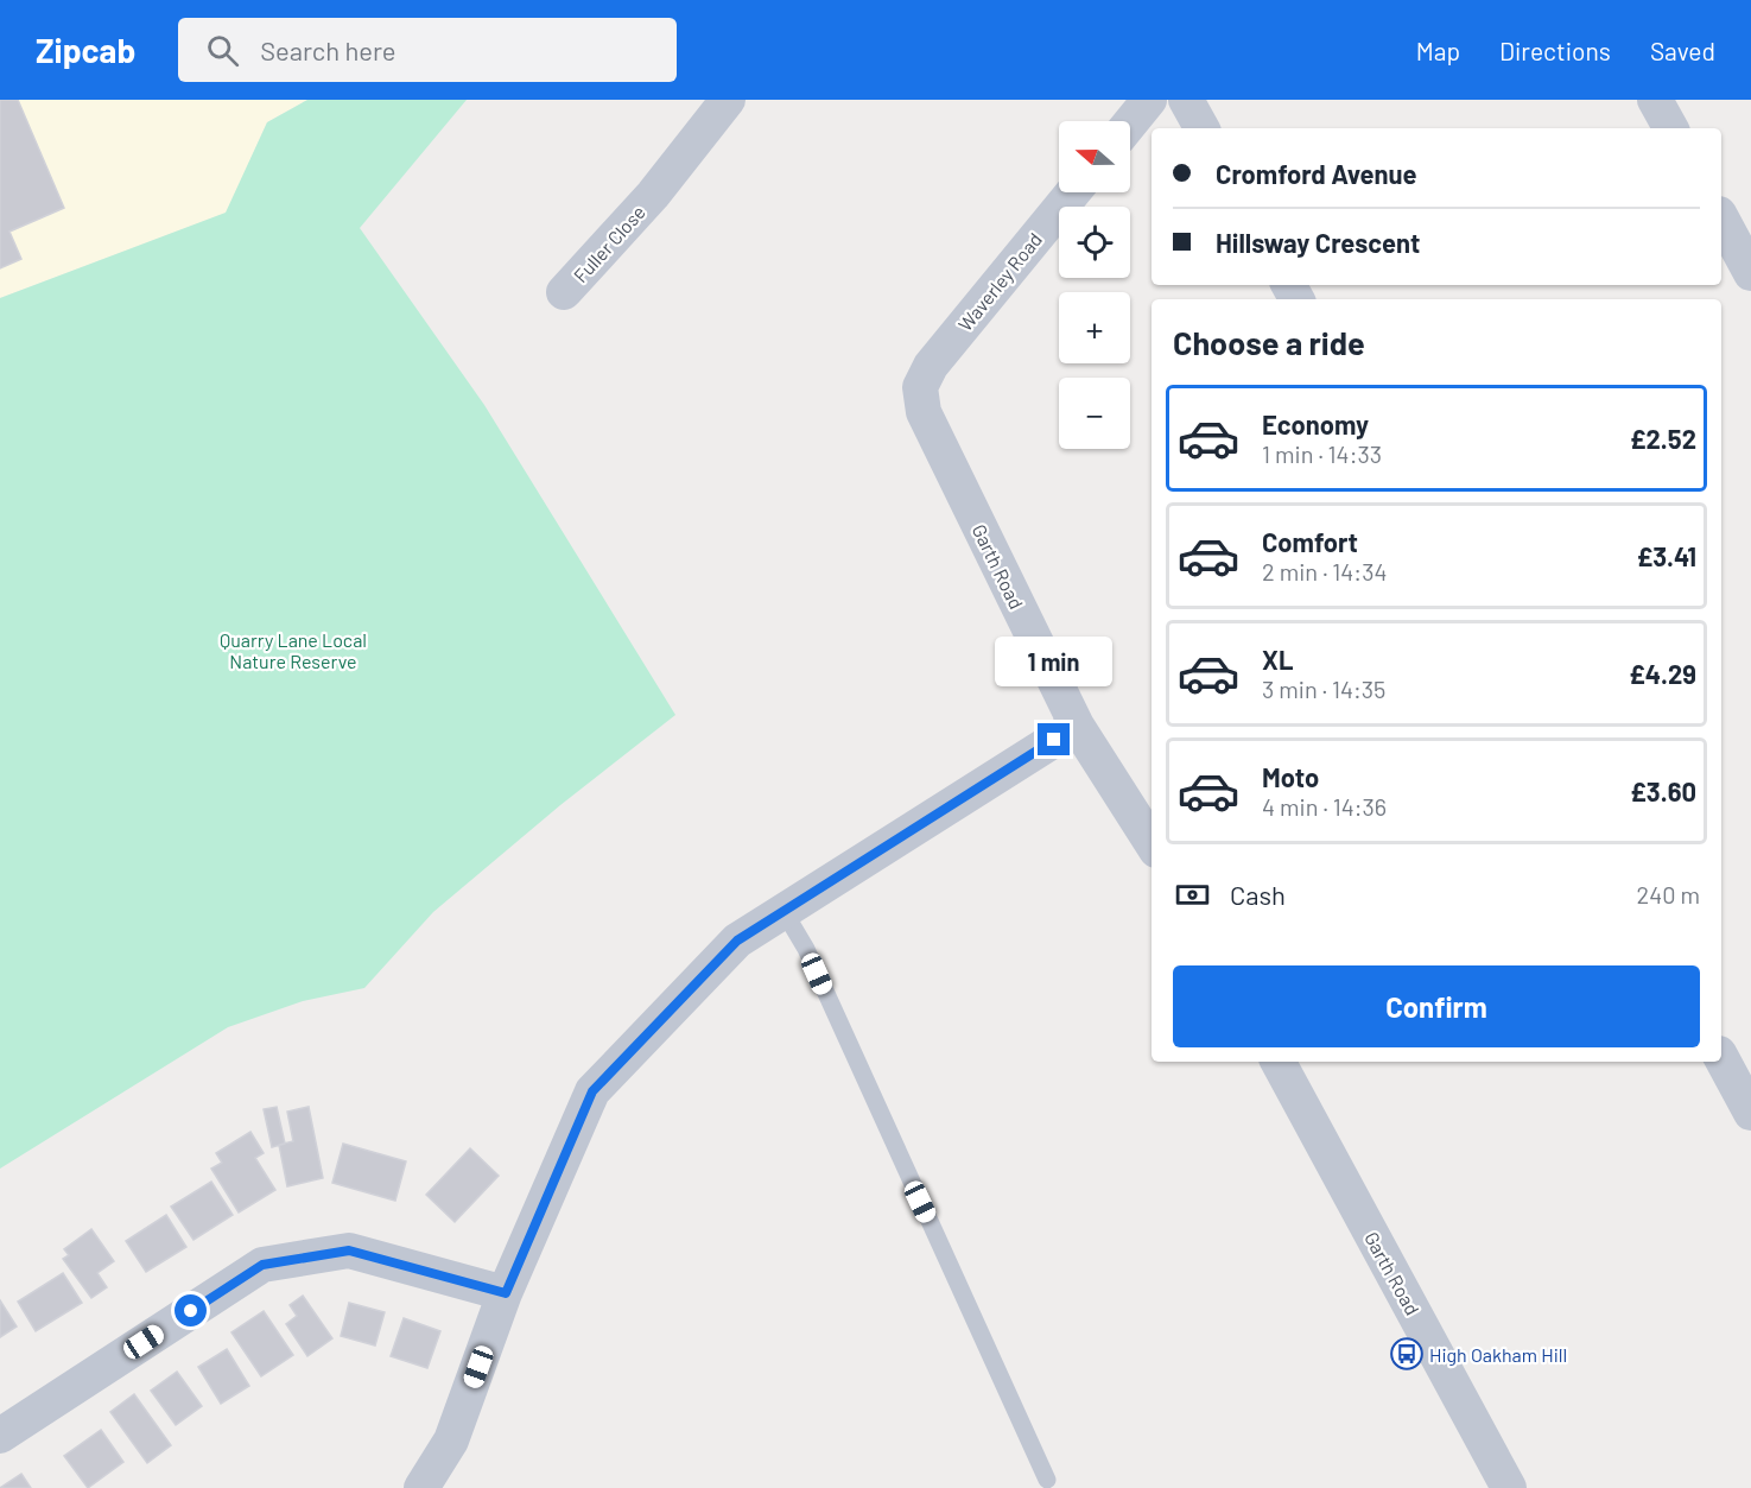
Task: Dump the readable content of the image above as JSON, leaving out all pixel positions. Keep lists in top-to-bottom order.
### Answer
{
  "streets": {
    "street": ["Fuller Close", "Waverley Road", "Garth Road"]
  },
  "crossings": [
    ["Waverley Road", "Garth Road"]
  ],
  "parks": ["Quarry Lane Local Nature Reserve"],
  "places": {
    "bus stop": ["High Oakham Hill"]
  },
  "north": "left",
  "page": {
    "header": "Zipcab",
    "search": "Search here",
    "nav": ["Map", "Directions", "Saved"],
    "map_buttons": ["+", "−"],
    "banner": ["Cromford Avenue", "Hillsway Crescent"],
    "heading": "Choose a ride",
    "list": [
      {
        "name": "Economy",
        "note": "1 min · 14:33",
        "value": "£2.52"
      },
      {
        "name": "Comfort",
        "note": "2 min · 14:34",
        "value": "£3.41"
      },
      {
        "name": "XL",
        "note": "3 min · 14:35",
        "value": "£4.29"
      },
      {
        "name": "Moto",
        "note": "4 min · 14:36",
        "value": "£3.60"
      }
    ],
    "bubble": "1 min",
    "pay": ["Cash", "240 m"],
    "buttons": "Confirm"
  }
}
